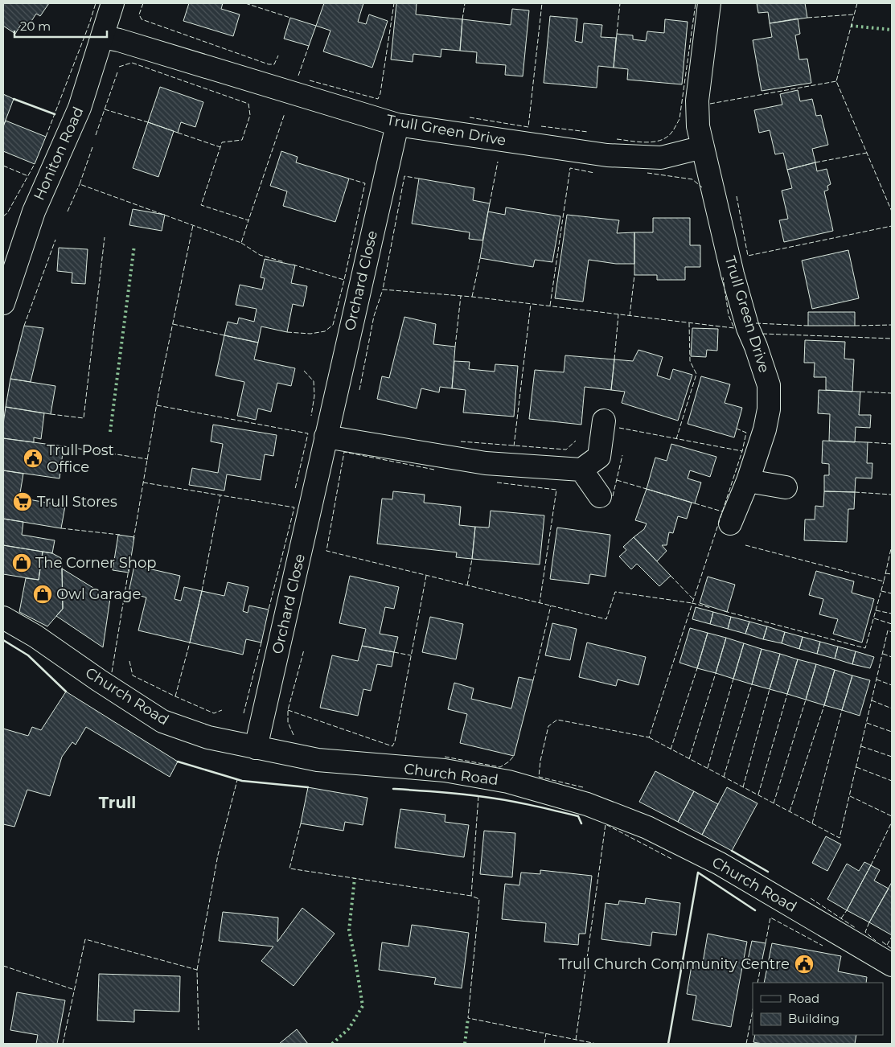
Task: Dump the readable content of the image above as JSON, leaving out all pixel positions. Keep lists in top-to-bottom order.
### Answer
{
  "streets": {
    "street": [
      "Trull Green Drive",
      "Honiton Road",
      "Orchard Close",
      "Church Road"
    ]
  },
  "crossings": [
    ["Trull Green Drive", "Honiton Road"],
    ["Trull Green Drive", "Orchard Close"],
    ["Orchard Close", "Church Road"]
  ],
  "districts": ["Trull"],
  "places": {
    "public building": ["Trull Post Office", "Trull Church Community Centre"],
    "supermarket": ["Trull Stores"],
    "shop": ["The Corner Shop", "Owl Garage"]
  },
  "legend": ["Road", "Building"],
  "scale_bar": "20 m"
}
